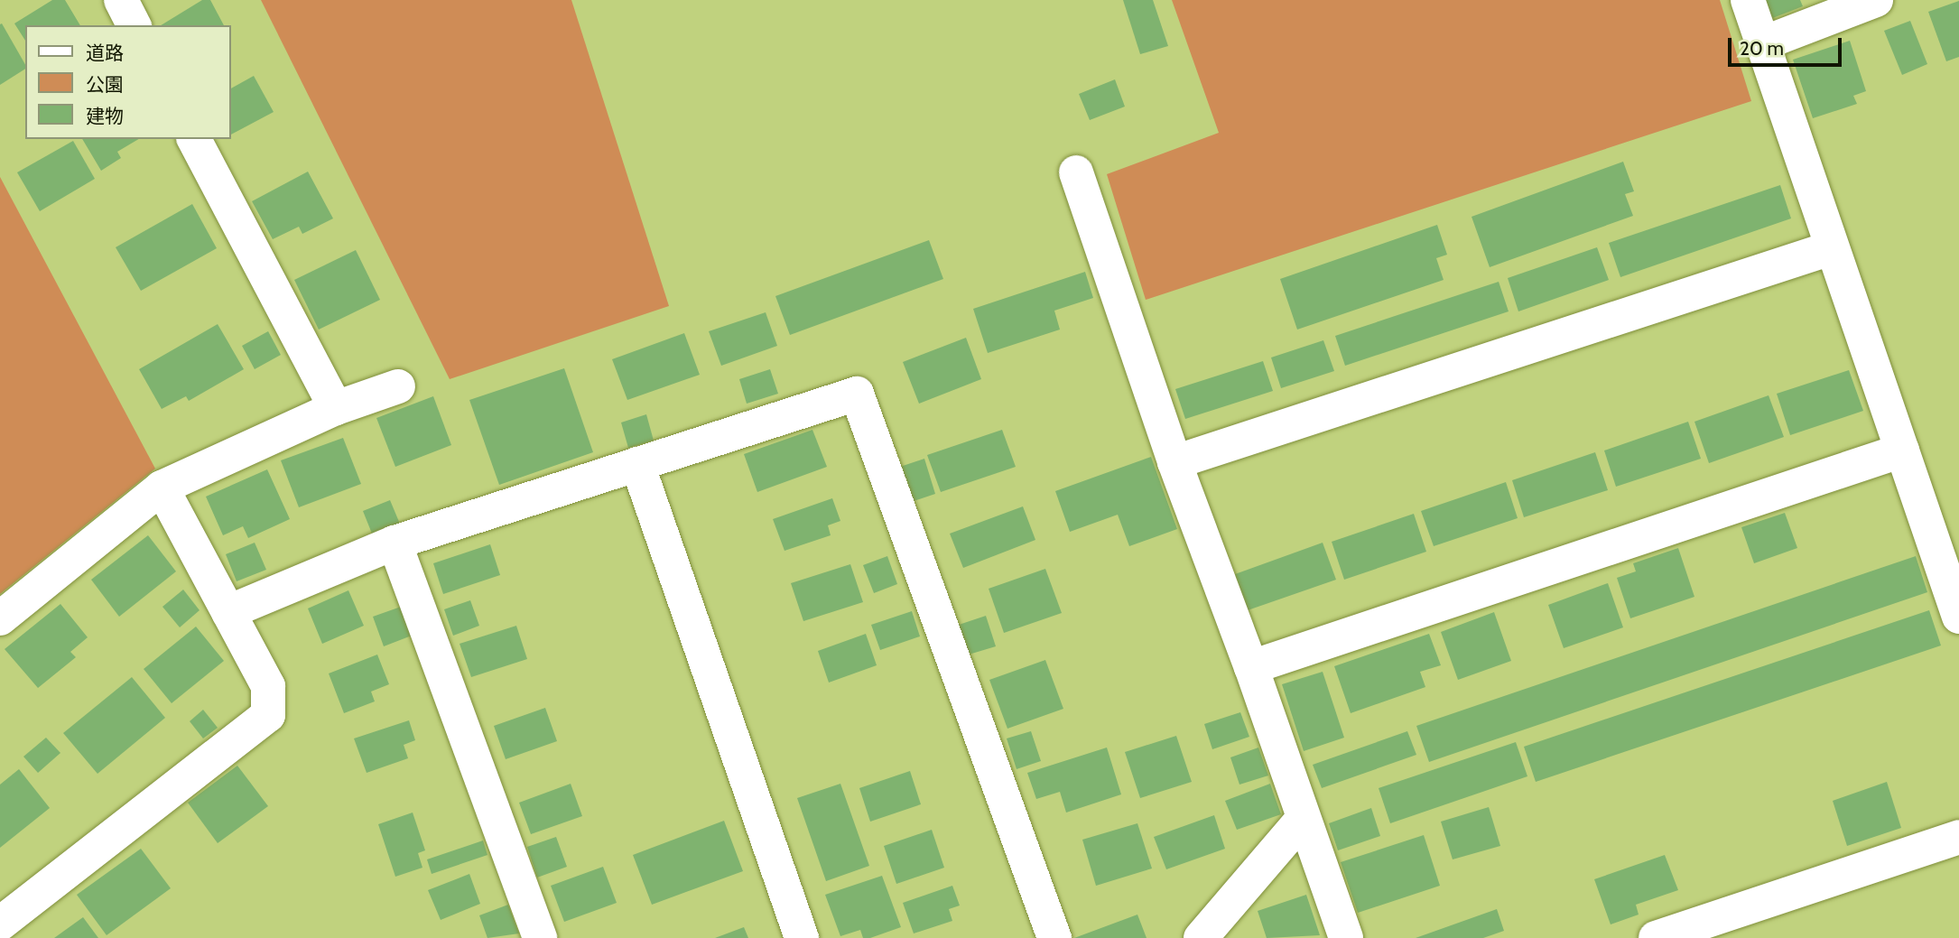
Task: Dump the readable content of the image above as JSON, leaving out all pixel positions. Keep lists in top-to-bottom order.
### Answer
{
  "legend": ["道路", "公園", "建物"],
  "scale_bar": "20 m"
}
